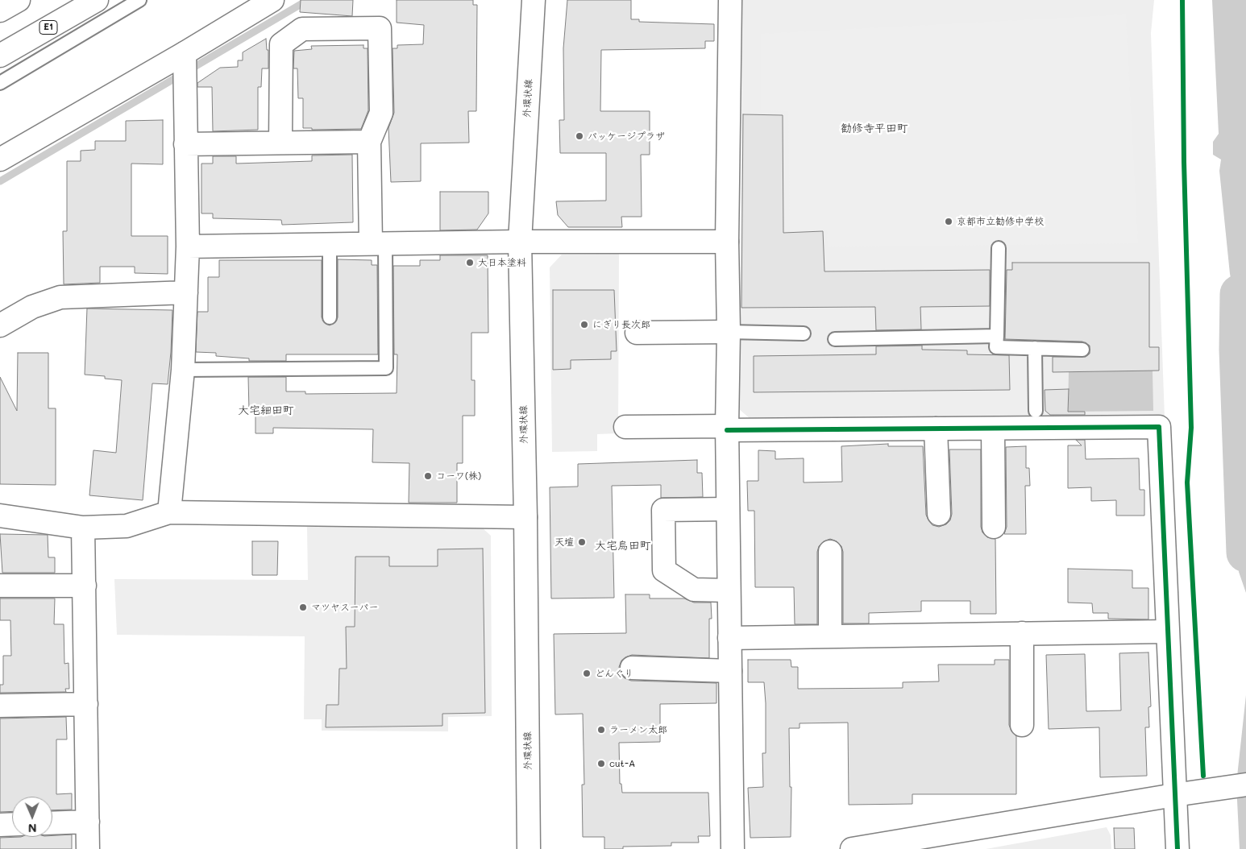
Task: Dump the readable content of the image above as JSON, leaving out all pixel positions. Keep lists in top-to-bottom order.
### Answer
{
  "streets": {
    "main road": ["E1", "外環状線"]
  },
  "districts": ["勧修寺平田町", "大宅細田町", "大宅烏田町"],
  "places": [
    "パッケージプラザ",
    "京都市立勧修中学校",
    "大日本塗料",
    "にぎり長次郎",
    "コーワ(株)",
    "天壇",
    "マツヤスーパー",
    "どんぐり",
    "ラーメン太郎",
    "cut-A"
  ],
  "north": "bottom"
}
